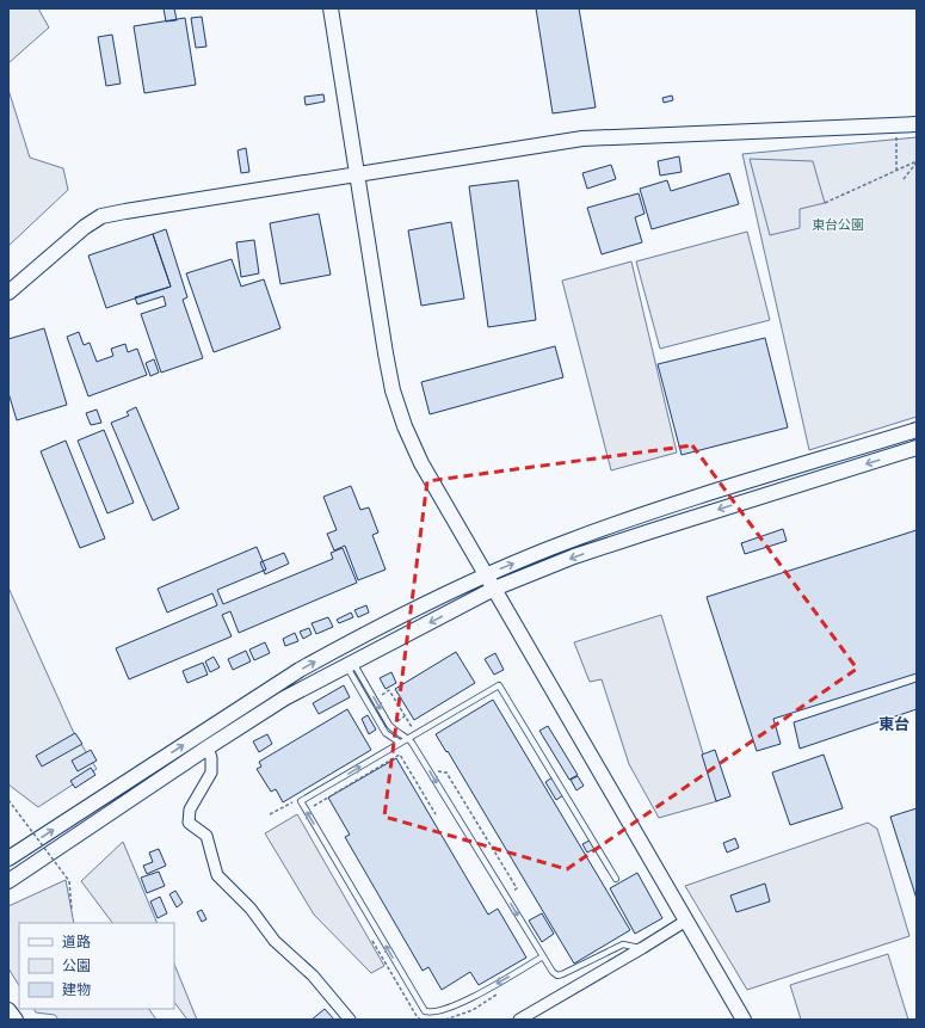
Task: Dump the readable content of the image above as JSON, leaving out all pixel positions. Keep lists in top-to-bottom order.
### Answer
{
  "districts": ["東台"],
  "parks": ["東台公園"],
  "legend": ["道路", "公園", "建物"]
}
